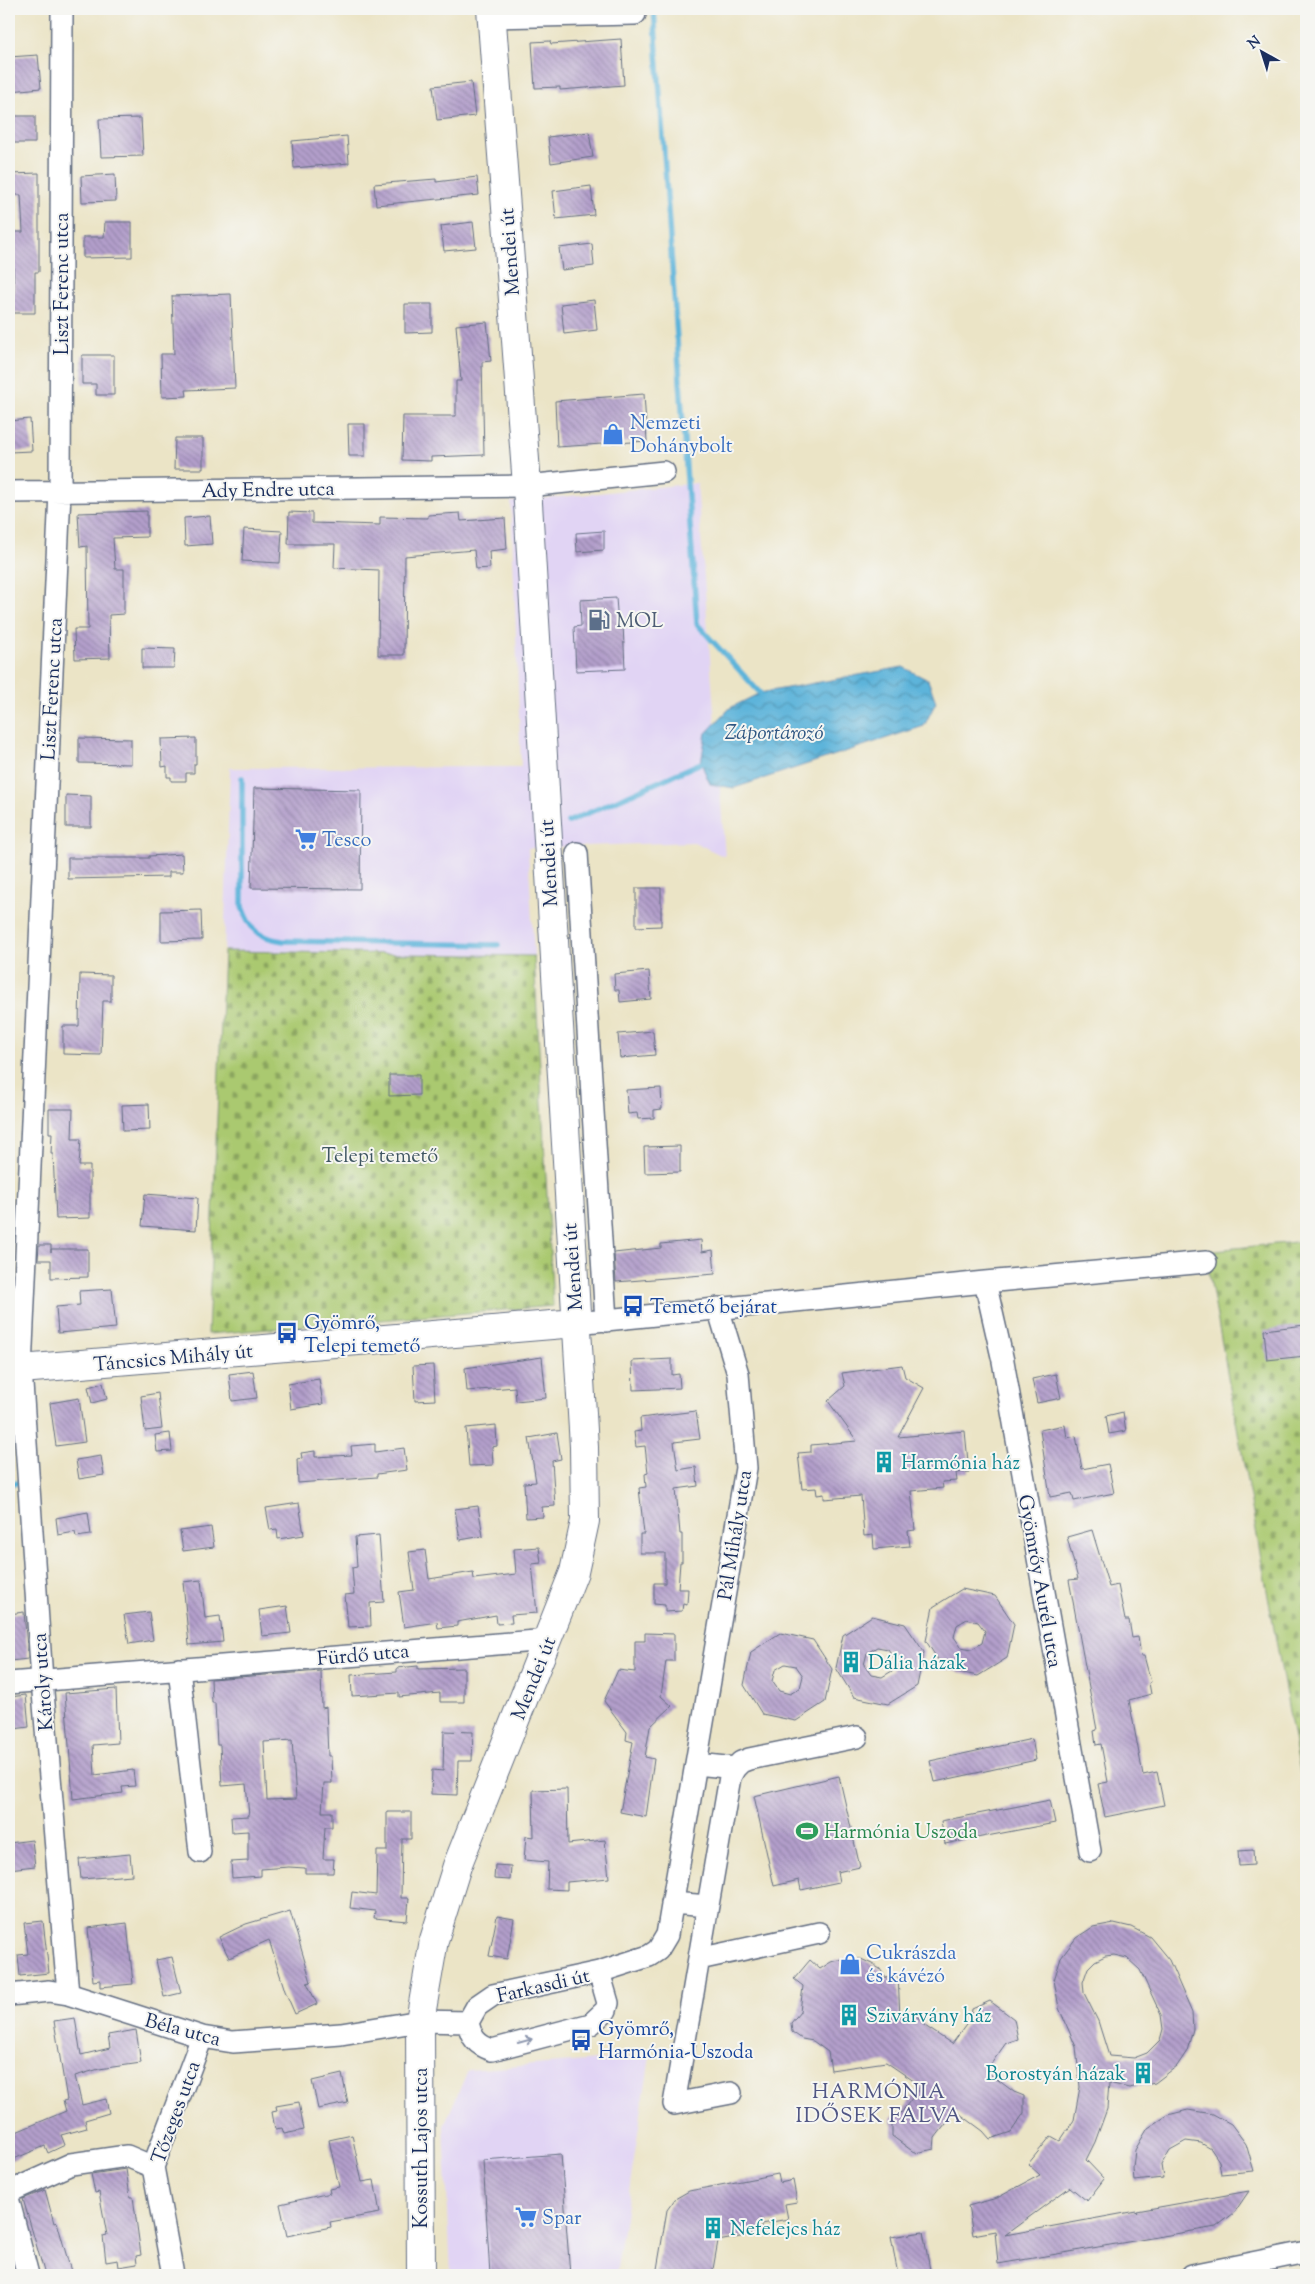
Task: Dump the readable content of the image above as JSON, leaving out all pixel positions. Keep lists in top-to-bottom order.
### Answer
{
  "streets": {
    "main road": ["Mendei út", "Táncsics Mihály út", "Kossuth Lajos utca"],
    "street": [
      "Liszt Ferenc utca",
      "Ady Endre utca",
      "Pál Mihály utca",
      "Gyömrőy Aurél utca",
      "Fürdő utca",
      "Károly utca",
      "Farkasdi út",
      "Béla utca",
      "Tőzeges utca"
    ]
  },
  "crossings": [
    ["Mendei út", "Ady Endre utca"],
    ["Mendei út", "Táncsics Mihály út"],
    ["Mendei út", "Fürdő utca"],
    ["Mendei út", "Béla utca"],
    ["Mendei út", "Kossuth Lajos utca"],
    ["Liszt Ferenc utca", "Ady Endre utca"],
    ["Liszt Ferenc utca", "Táncsics Mihály út"],
    ["Liszt Ferenc utca", "Károly utca"],
    ["Táncsics Mihály út", "Károly utca"],
    ["Pál Mihály utca", "Farkasdi út"],
    ["Fürdő utca", "Károly utca"],
    ["Károly utca", "Béla utca"],
    ["Béla utca", "Tőzeges utca"],
    ["Béla utca", "Kossuth Lajos utca"]
  ],
  "districts": ["HARMÓNIA IDŐSEK FALVA"],
  "water": ["Záportározó"],
  "parks": ["Telepi temető"],
  "places": {
    "shop": ["Nemzeti Dohánybolt", "Cukrászda és kávézó"],
    "fuel station": ["MOL"],
    "supermarket": ["Tesco", "Spar"],
    "bus stop": ["Temető bejárat", "Gyömrő, Telepi temető", "Gyömrő, Harmónia-Uszoda"],
    "building": [
      "Harmónia ház",
      "Dália házak",
      "Szivárvány ház",
      "Borostyán házak",
      "Nefelejcs ház"
    ],
    "sports": ["Harmónia Uszoda"]
  },
  "north": "top left"
}
